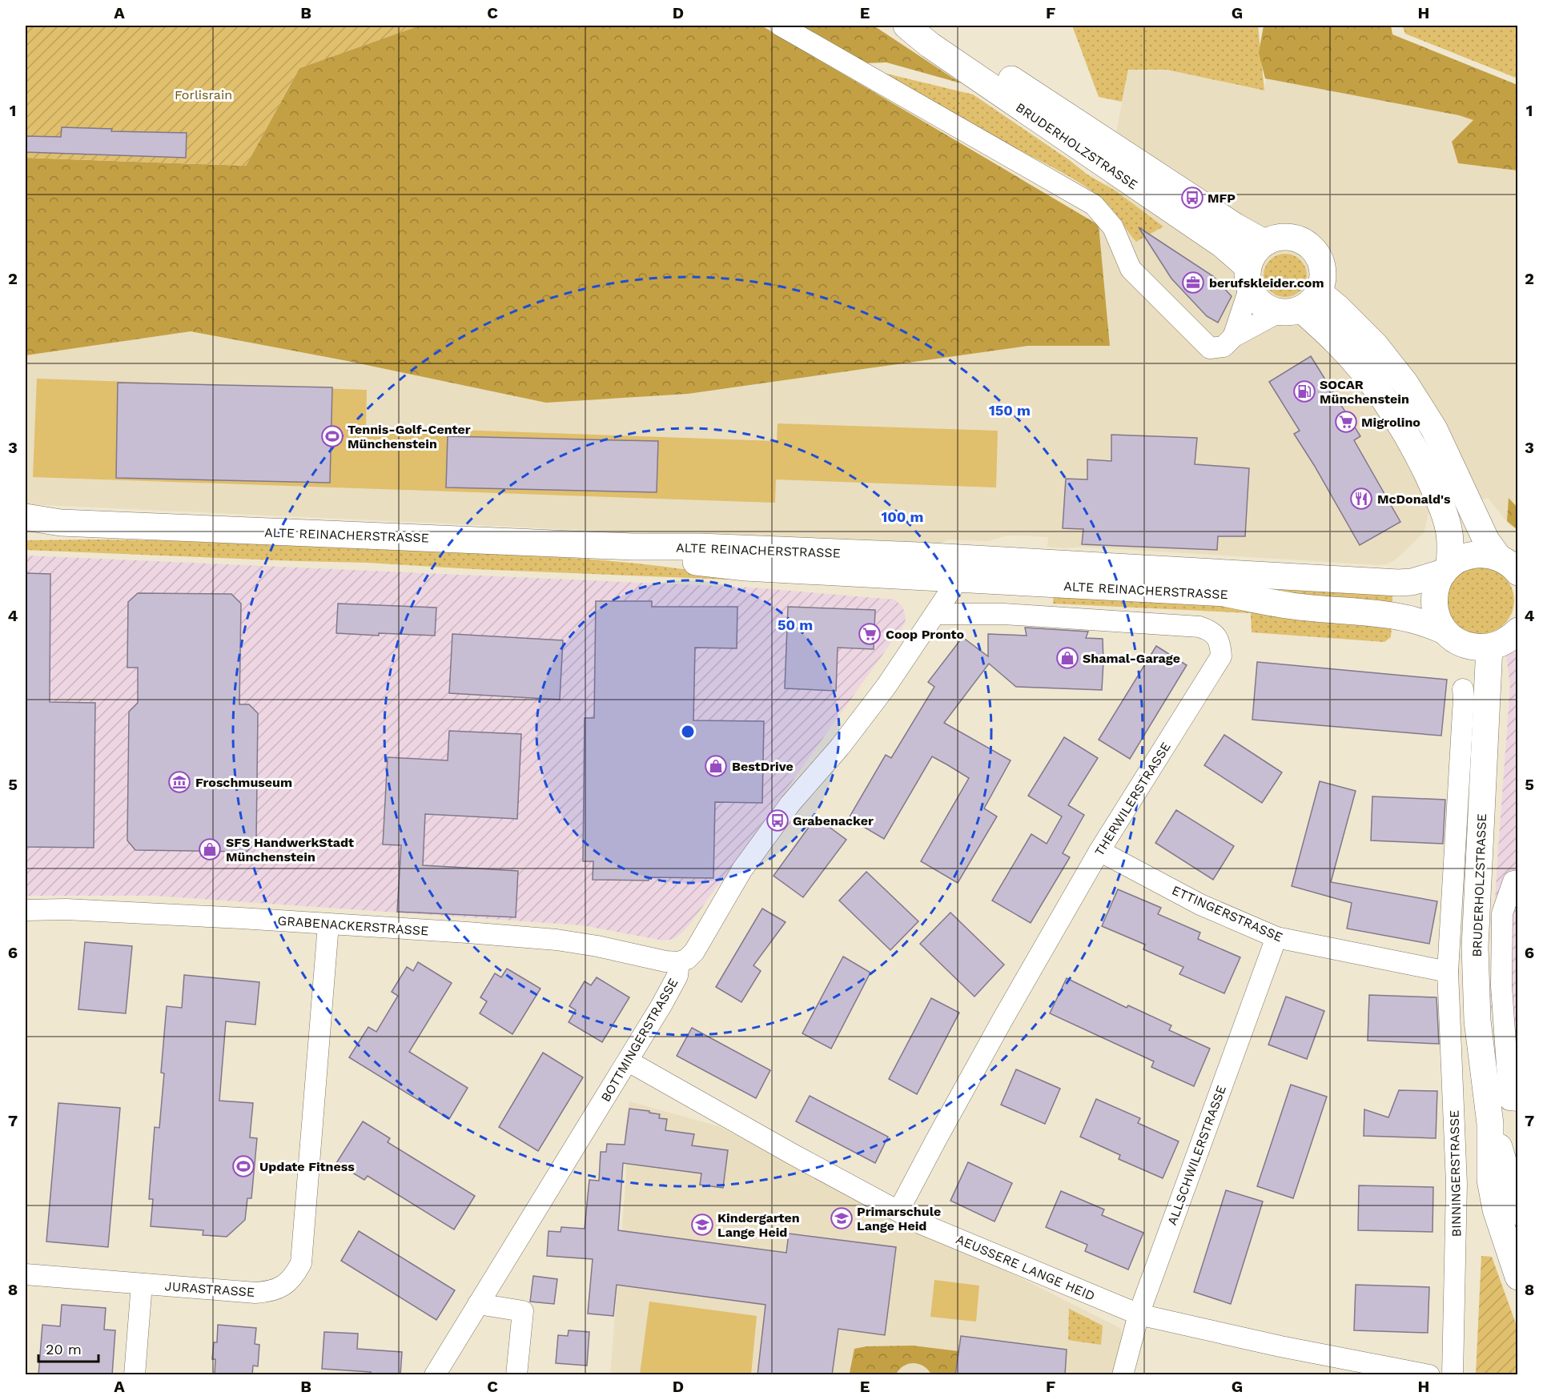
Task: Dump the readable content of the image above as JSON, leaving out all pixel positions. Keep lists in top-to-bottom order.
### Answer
{
  "streets": {
    "main road": ["BRUDERHOLZSTRASSE", "ALTE REINACHERSTRASSE"],
    "street": [
      "THERWILERSTRASSE",
      "ETTINGERSTRASSE",
      "GRABENACKERSTRASSE",
      "BOTTMINGERSTRASSE",
      "ALLSCHWILERSTRASSE",
      "BINNINGERSTRASSE",
      "AEUSSERE LANGE HEID",
      "JURASTRASSE"
    ]
  },
  "crossings": [
    ["BRUDERHOLZSTRASSE", "ALTE REINACHERSTRASSE"],
    ["ALTE REINACHERSTRASSE", "BOTTMINGERSTRASSE"],
    ["THERWILERSTRASSE", "ETTINGERSTRASSE"],
    ["THERWILERSTRASSE", "BOTTMINGERSTRASSE"],
    ["THERWILERSTRASSE", "AEUSSERE LANGE HEID"],
    ["ETTINGERSTRASSE", "ALLSCHWILERSTRASSE"],
    ["ETTINGERSTRASSE", "BINNINGERSTRASSE"],
    ["GRABENACKERSTRASSE", "BOTTMINGERSTRASSE"],
    ["GRABENACKERSTRASSE", "JURASTRASSE"],
    ["BOTTMINGERSTRASSE", "AEUSSERE LANGE HEID"],
    ["ALLSCHWILERSTRASSE", "AEUSSERE LANGE HEID"]
  ],
  "parks": ["Forlisrain"],
  "places": {
    "bus stop": ["MFP", "Grabenacker"],
    "office": ["berufskleider.com"],
    "fuel station": ["SOCAR Münchenstein"],
    "supermarket": ["Migrolino", "Coop Pronto"],
    "sports": ["Tennis-Golf-Center Münchenstein", "Update Fitness"],
    "restaurant": ["McDonald's"],
    "shop": ["Shamal-Garage", "BestDrive", "SFS HandwerkStadt Münchenstein"],
    "museum": ["Froschmuseum"],
    "school or university": ["Primarschule Lange Heid", "Kindergarten Lange Heid"]
  },
  "scale_bar": "20 m",
  "grid": {
    "columns": [
      "A",
      "B",
      "C",
      "D",
      "E",
      "F",
      "G",
      "H"
    ],
    "rows": [
      "1",
      "2",
      "3",
      "4",
      "5",
      "6",
      "7",
      "8"
    ]
  },
  "rings": ["150 m", "100 m", "50 m"]
}
